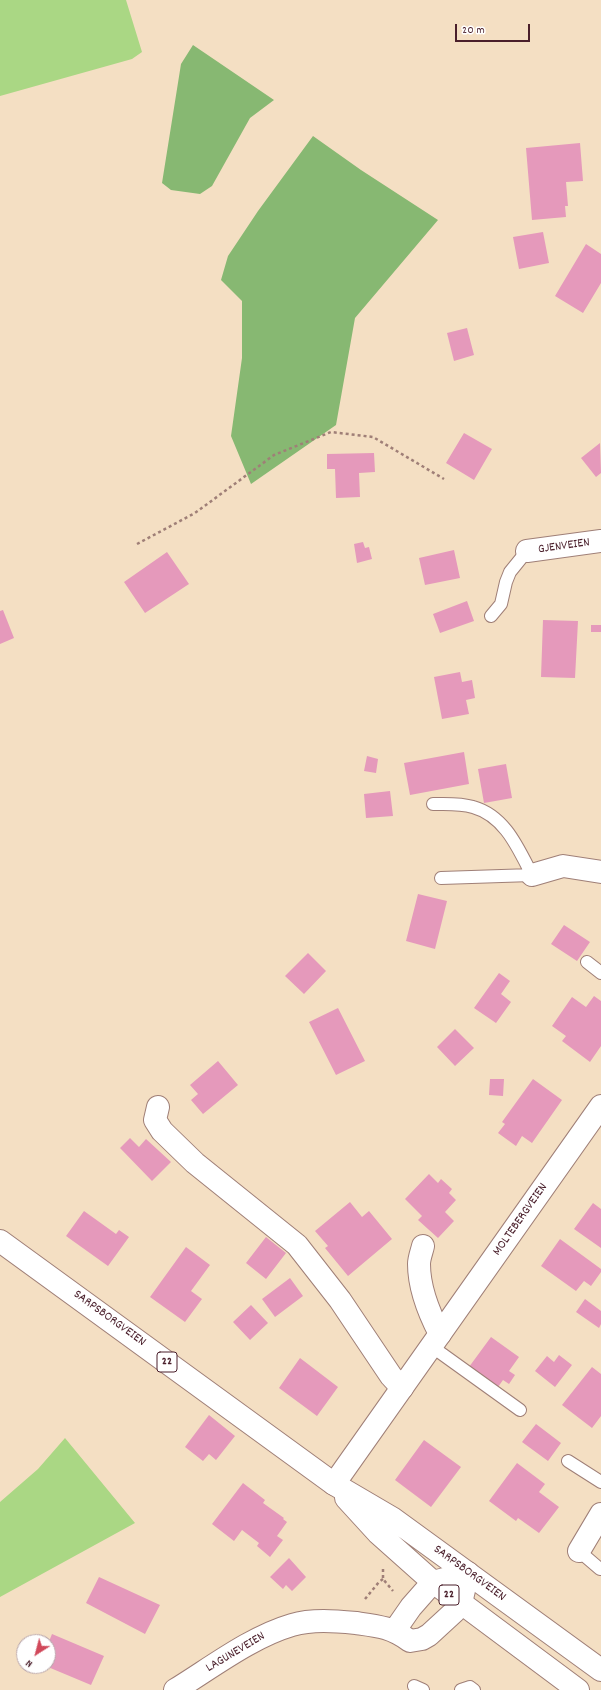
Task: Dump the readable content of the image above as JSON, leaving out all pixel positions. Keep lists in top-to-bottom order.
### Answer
{
  "streets": {
    "main road": [
      "GJENVEIEN",
      "MOLTEBERGVEIEN",
      "SARPSBORGVEIEN",
      "22",
      "LAGUNEVEIEN"
    ]
  },
  "crossings": [
    ["MOLTEBERGVEIEN", "SARPSBORGVEIEN"]
  ],
  "scale_bar": "20 m",
  "north": "bottom left"
}
